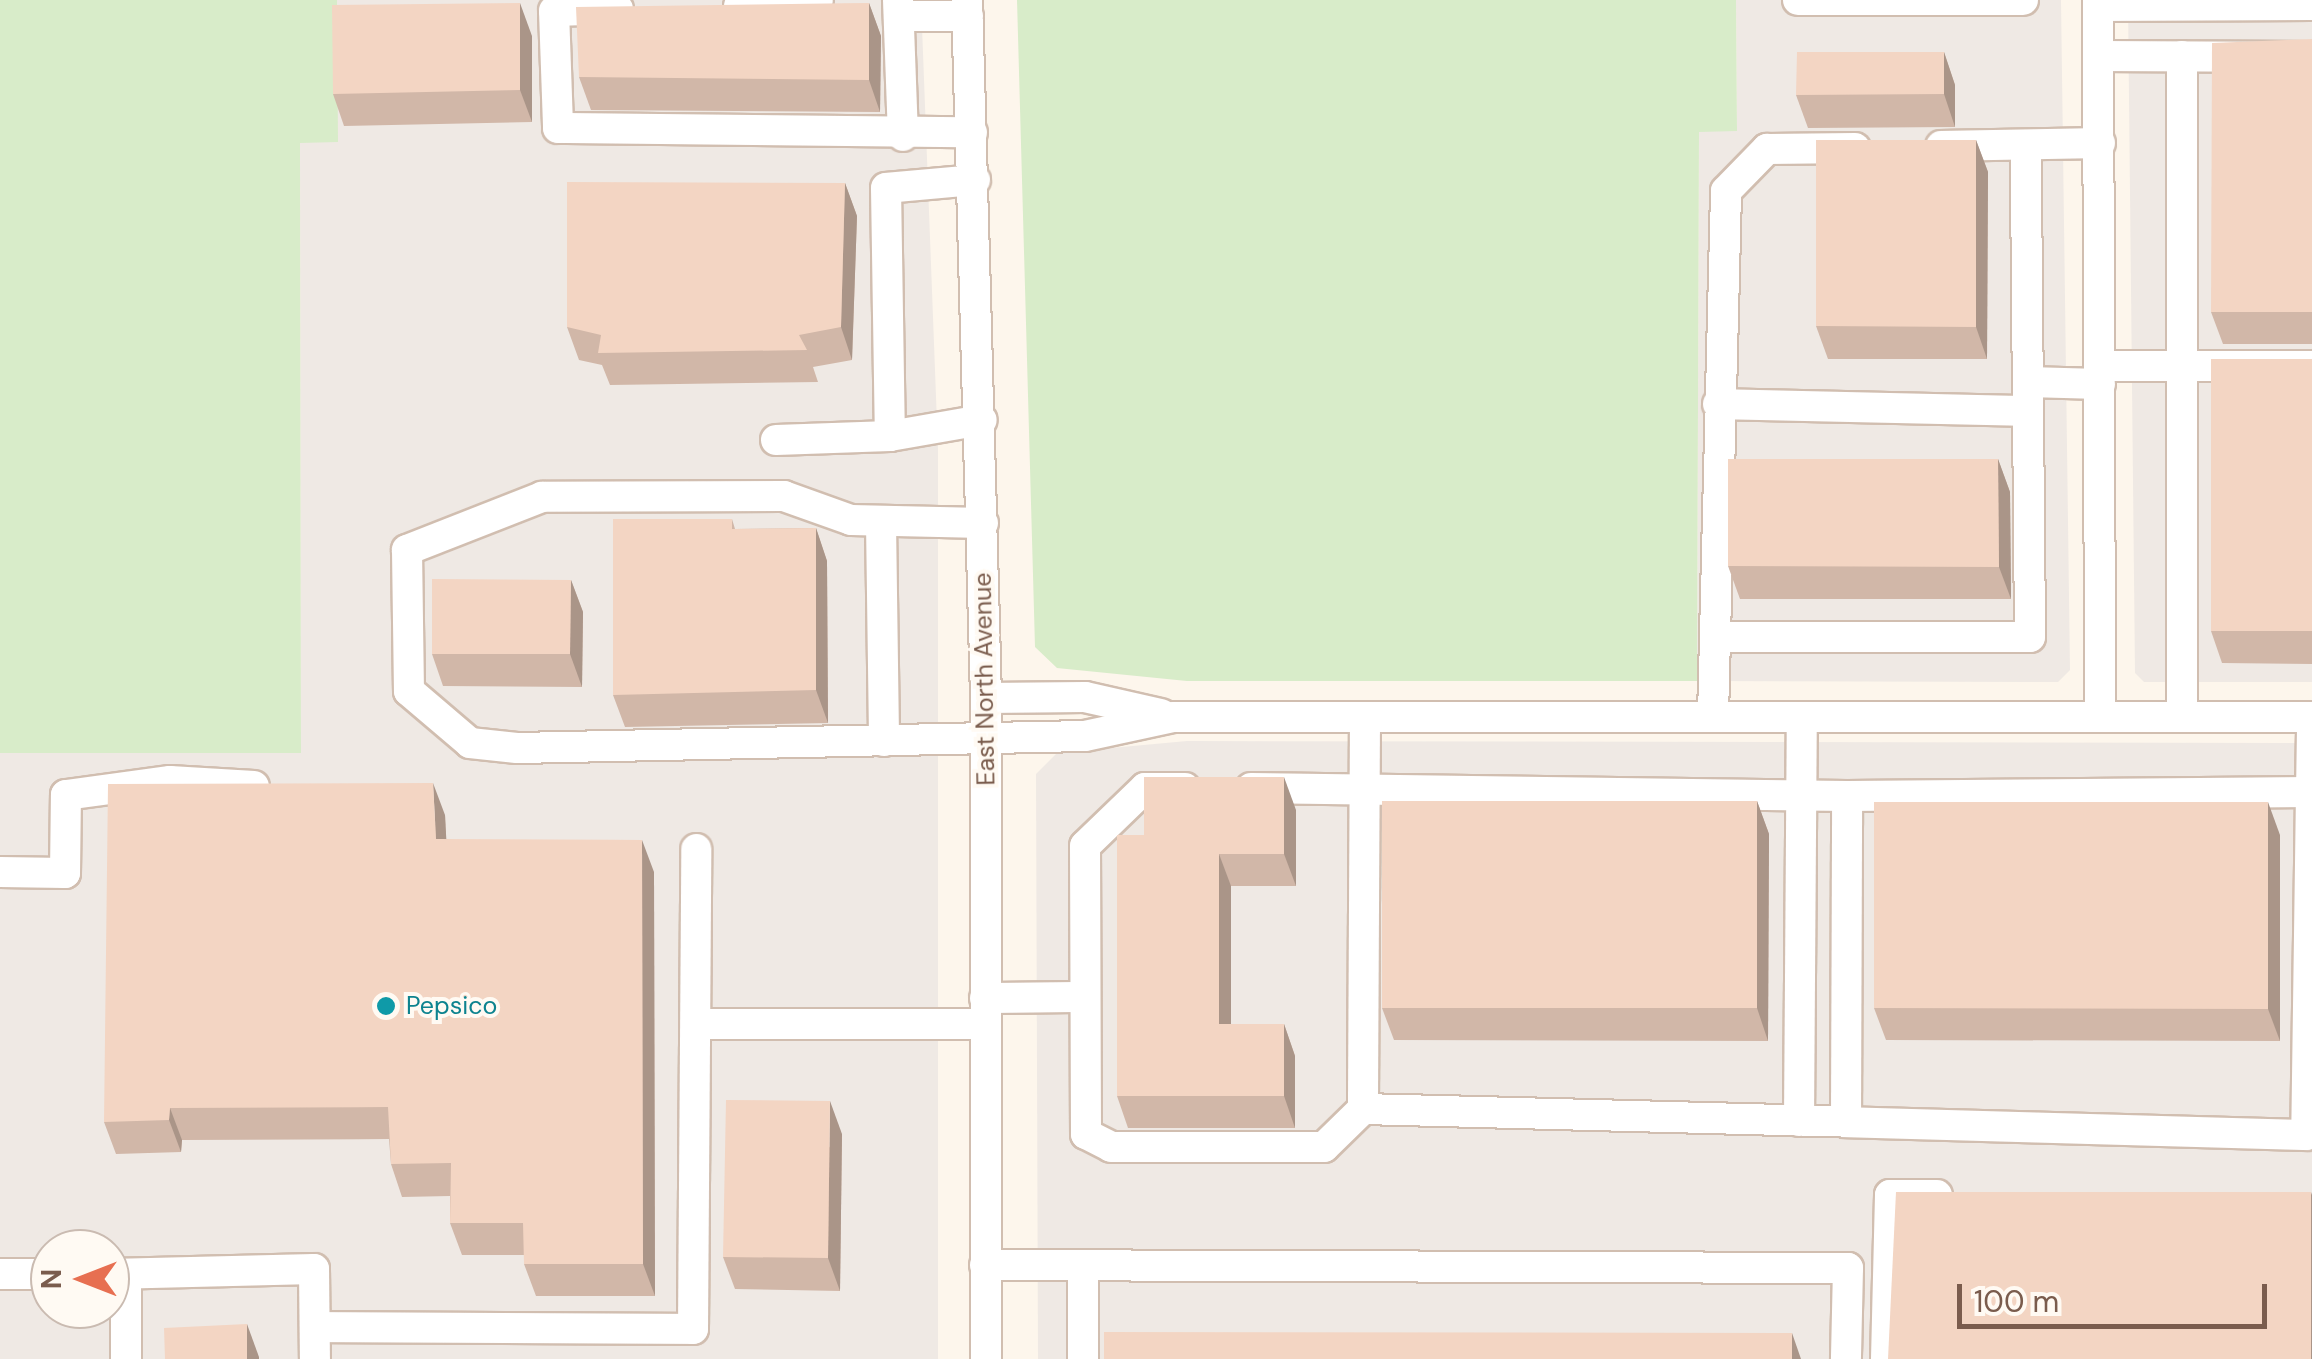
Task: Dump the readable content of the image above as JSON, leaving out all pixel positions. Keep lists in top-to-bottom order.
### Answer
{
  "streets": {
    "street": ["East North Avenue"]
  },
  "places": ["Pepsico"],
  "scale_bar": "100 m",
  "north": "left"
}
